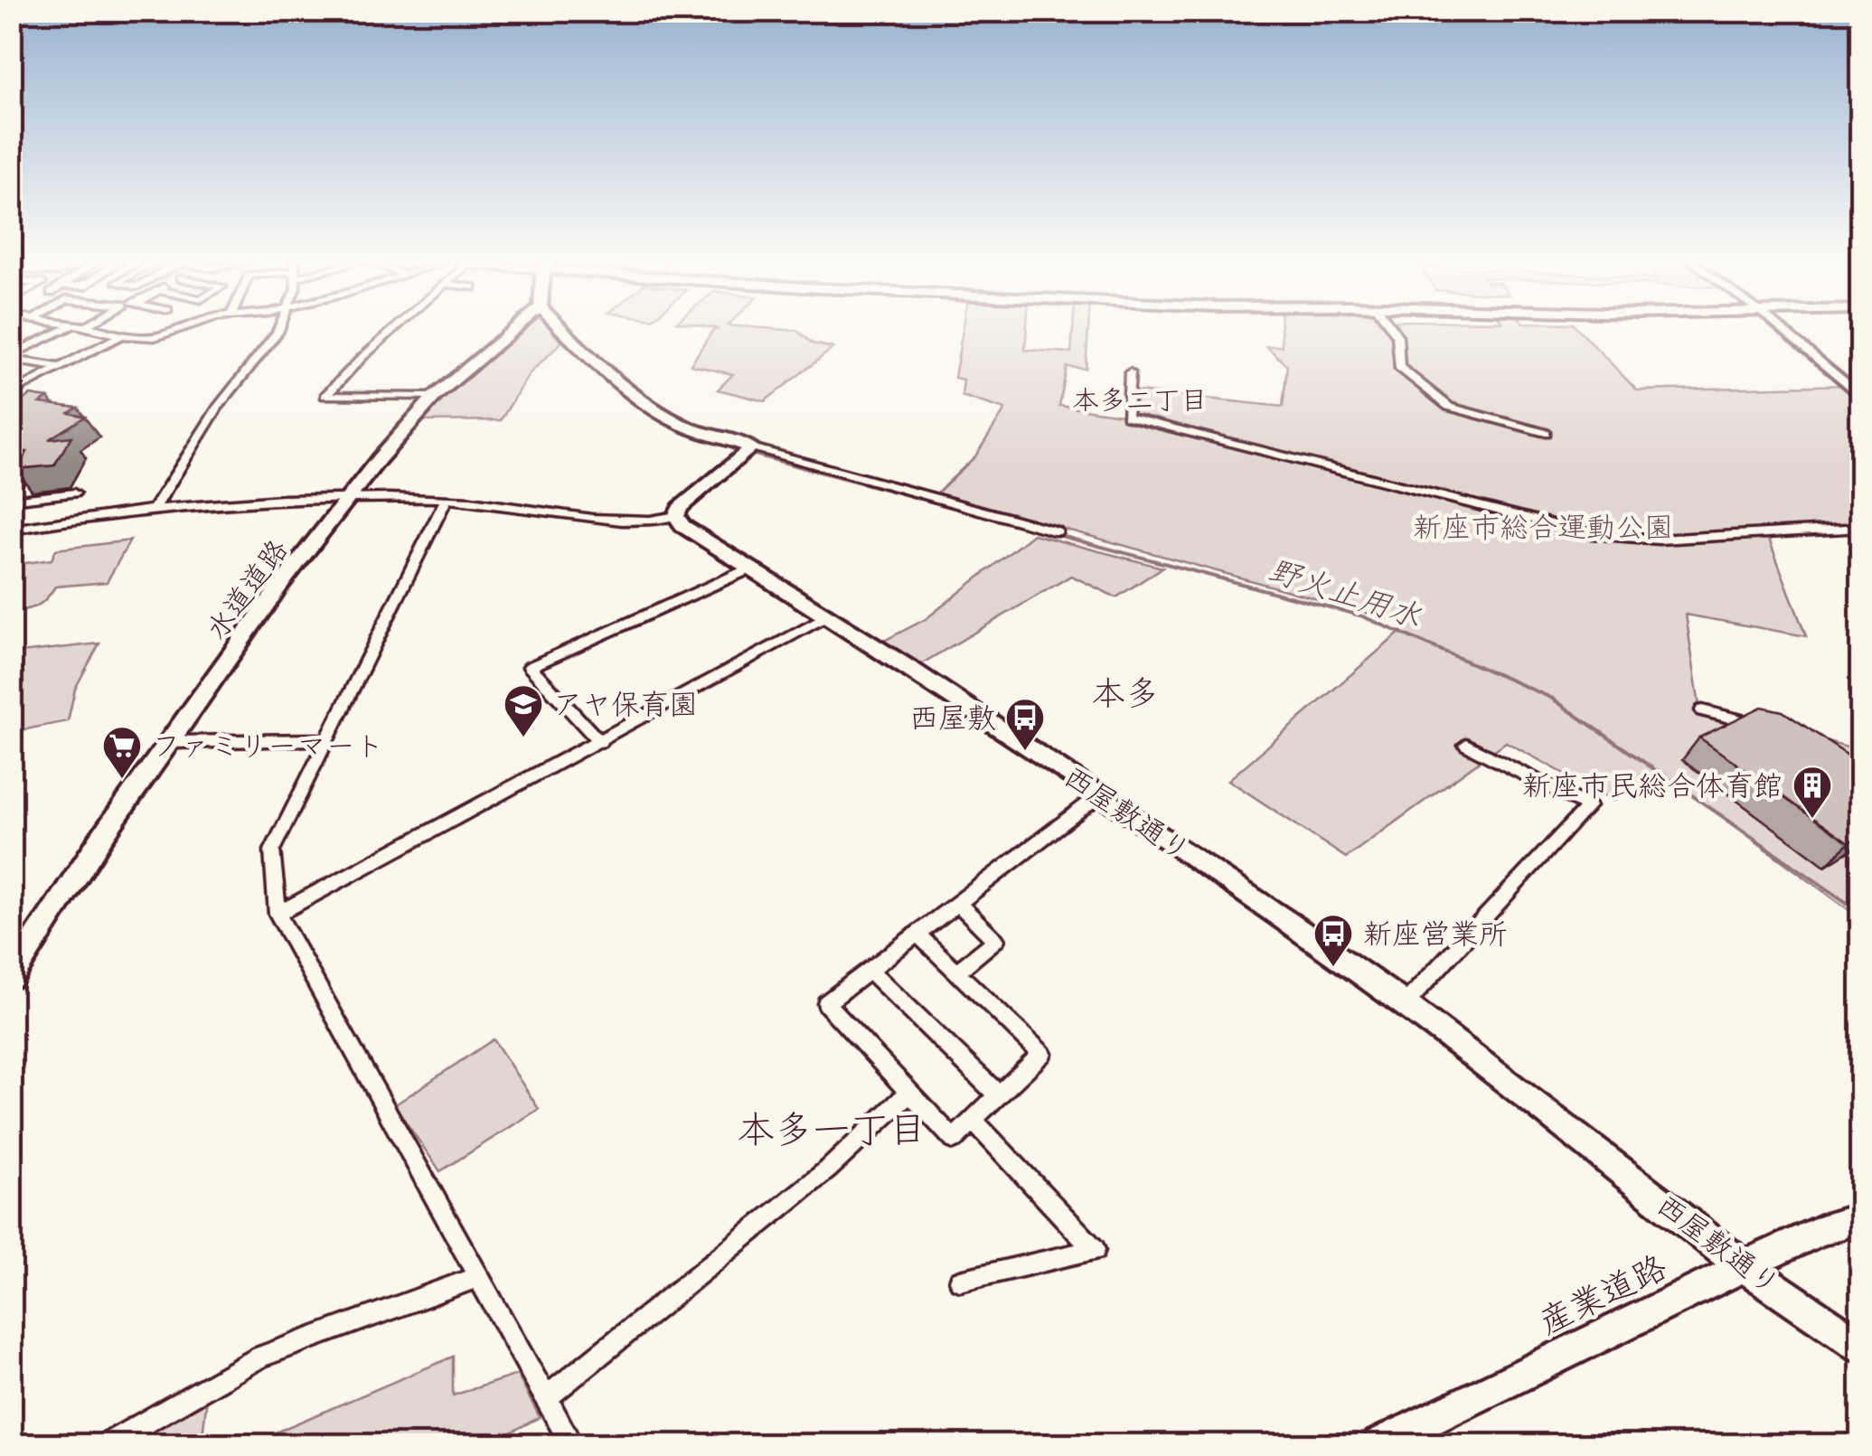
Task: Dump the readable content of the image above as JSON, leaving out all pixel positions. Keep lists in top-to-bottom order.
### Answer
{
  "streets": {
    "street": ["水道道路", "西屋敷通り", "産業道路"]
  },
  "crossings": [
    ["西屋敷通り", "産業道路"]
  ],
  "districts": ["本多二丁目", "本多", "本多一丁目"],
  "water": ["野火止用水"],
  "parks": ["新座市総合運動公園"],
  "places": {
    "school or university": ["アヤ保育園"],
    "bus stop": ["西屋敷", "新座営業所"],
    "supermarket": ["ファミリーマート"],
    "building": ["新座市民総合体育館"]
  }
}
